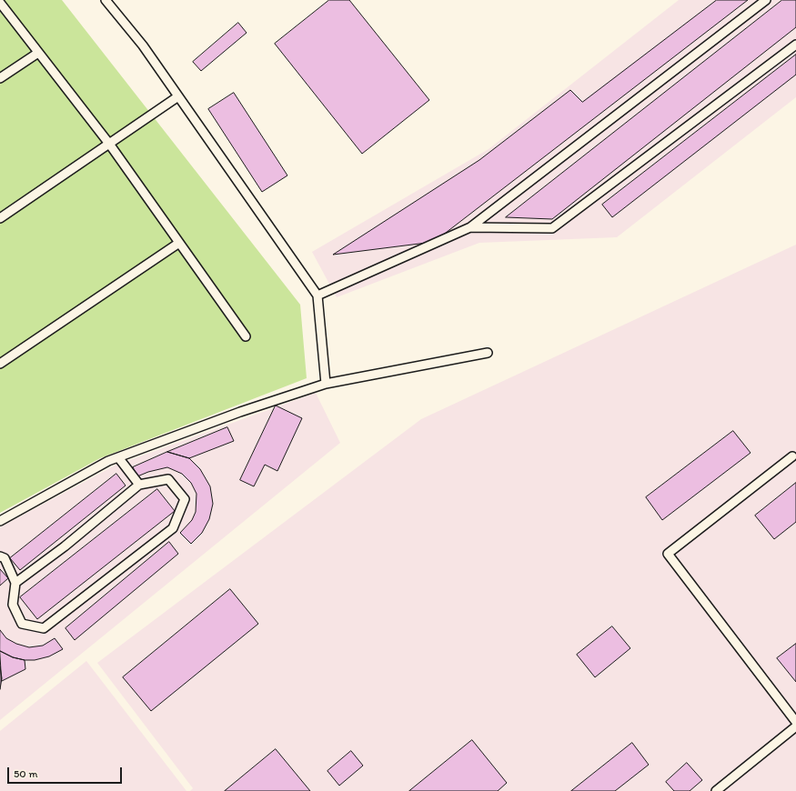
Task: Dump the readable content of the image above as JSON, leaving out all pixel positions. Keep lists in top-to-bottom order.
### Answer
{
  "scale_bar": "50 m"
}
